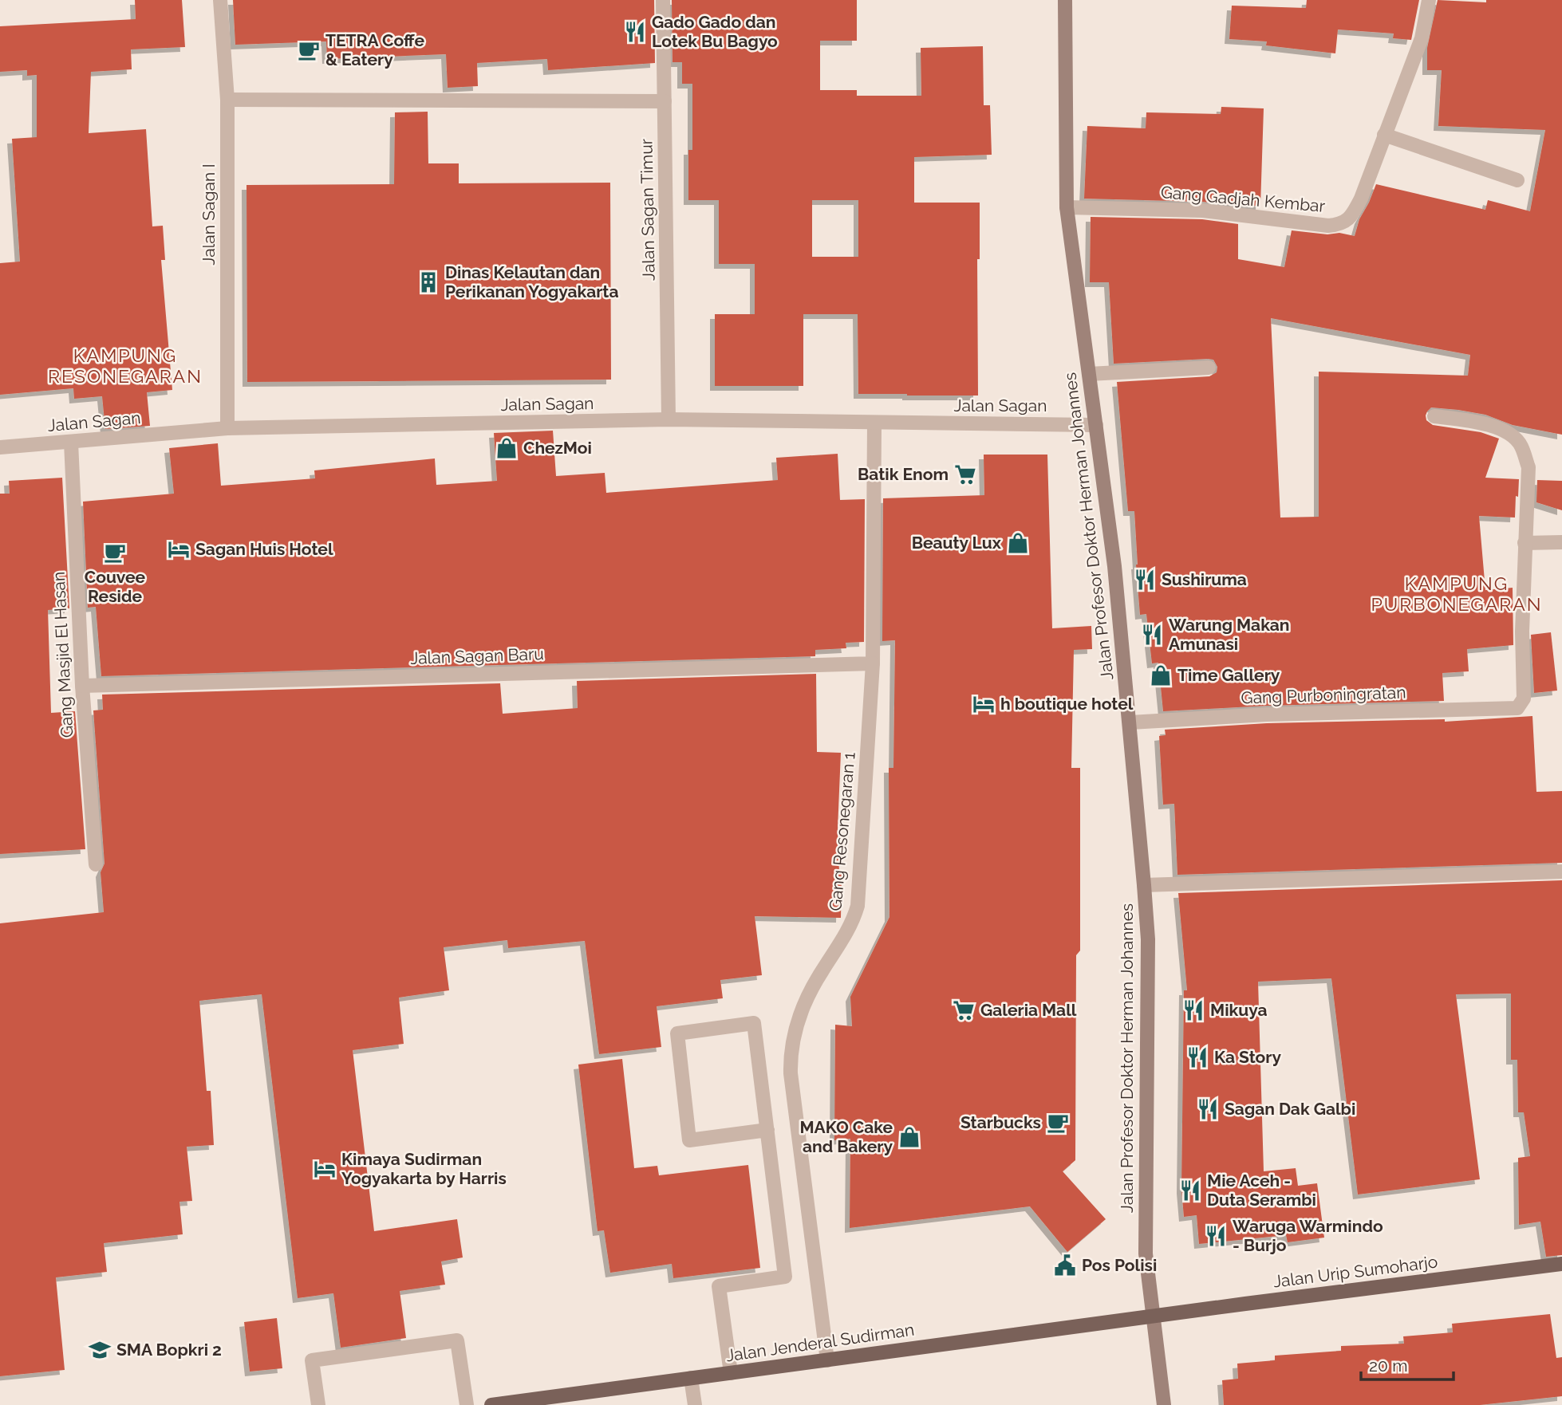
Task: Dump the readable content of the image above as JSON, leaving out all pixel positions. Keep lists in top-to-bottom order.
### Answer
{
  "streets": {
    "main road": ["Jalan Profesor Doktor Herman Johannes", "Jalan Urip Sumoharjo", "Jalan Jenderal Sudirman"],
    "street": [
      "Gang Gadjah Kembar",
      "Jalan Sagan Timur",
      "Jalan Sagan I",
      "Jalan Sagan",
      "Gang Masjid El Hasan",
      "Jalan Sagan Baru",
      "Gang Purboningratan",
      "Gang Resonegaran 1"
    ]
  },
  "crossings": [
    ["Gang Gadjah Kembar", "Jalan Profesor Doktor Herman Johannes"],
    ["Jalan Sagan Timur", "Jalan Sagan"],
    ["Jalan Sagan I", "Jalan Sagan"],
    ["Jalan Sagan", "Jalan Profesor Doktor Herman Johannes"],
    ["Jalan Sagan", "Gang Masjid El Hasan"],
    ["Jalan Sagan", "Gang Resonegaran 1"],
    ["Jalan Profesor Doktor Herman Johannes", "Gang Purboningratan"],
    ["Jalan Profesor Doktor Herman Johannes", "Jalan Urip Sumoharjo"],
    ["Jalan Profesor Doktor Herman Johannes", "Jalan Jenderal Sudirman"],
    ["Gang Masjid El Hasan", "Jalan Sagan Baru"],
    ["Jalan Sagan Baru", "Gang Resonegaran 1"],
    ["Gang Resonegaran 1", "Jalan Jenderal Sudirman"],
    ["Jalan Urip Sumoharjo", "Jalan Jenderal Sudirman"]
  ],
  "districts": ["KAMPUNG RESONEGARAN", "KAMPUNG PURBONEGARAN"],
  "places": {
    "restaurant": [
      "Gado Gado dan Lotek Bu Bagyo",
      "Sushiruma",
      "Warung Makan Amunasi",
      "Mikuya",
      "Ka Story",
      "Sagan Dak Galbi",
      "Mie Aceh - Duta Serambi",
      "Waruga Warmindo - Burjo"
    ],
    "cafe": ["TETRA Coffe & Eatery", "Couvee Reside", "Starbucks"],
    "building": ["Dinas Kelautan dan Perikanan Yogyakarta"],
    "shop": [
      "ChezMoi",
      "Beauty Lux",
      "Time Gallery",
      "MAKO Cake and Bakery"
    ],
    "supermarket": ["Batik Enom", "Galeria Mall"],
    "hotel": ["Sagan Huis Hotel", "h boutique hotel", "Kimaya Sudirman Yogyakarta by Harris"],
    "public building": ["Pos Polisi"],
    "school or university": ["SMA Bopkri 2"]
  },
  "scale_bar": "20 m"
}
